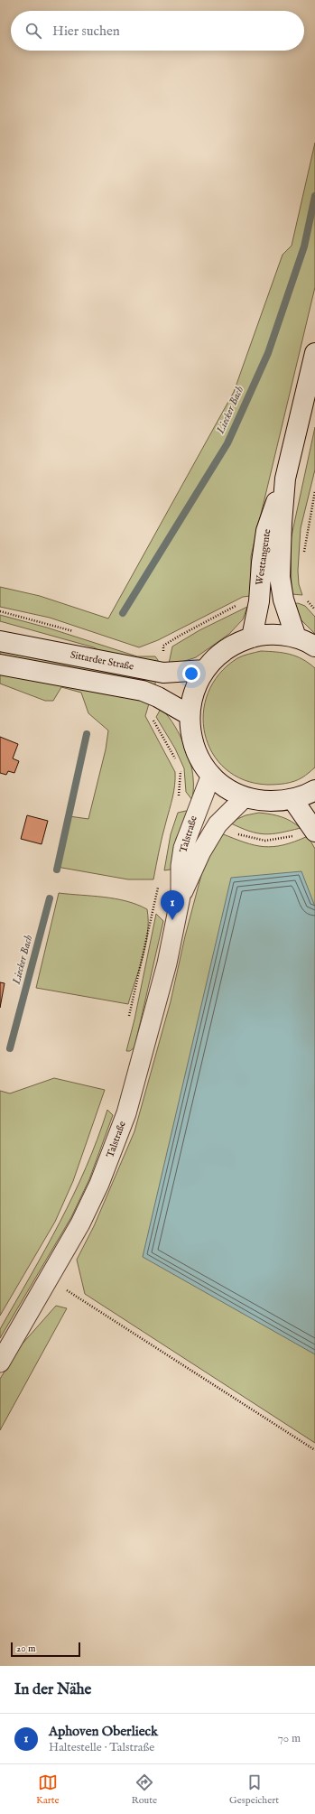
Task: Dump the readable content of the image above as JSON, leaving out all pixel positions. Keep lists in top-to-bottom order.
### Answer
{
  "streets": {
    "main road": ["Westtangente", "Sittarder Straße"],
    "street": ["Talstraße"]
  },
  "water": ["Liecker Bach"],
  "scale_bar": "20 m",
  "page": {
    "search": "Hier suchen",
    "pins": "1",
    "scale": "20 m",
    "heading": "In der Nähe",
    "list": [
      {
        "mark": "1",
        "name": "Aphoven Oberlieck",
        "note": "Haltestelle · Talstraße",
        "value": "70 m"
      }
    ],
    "nav": ["Karte", "Route", "Gespeichert"]
  }
}
